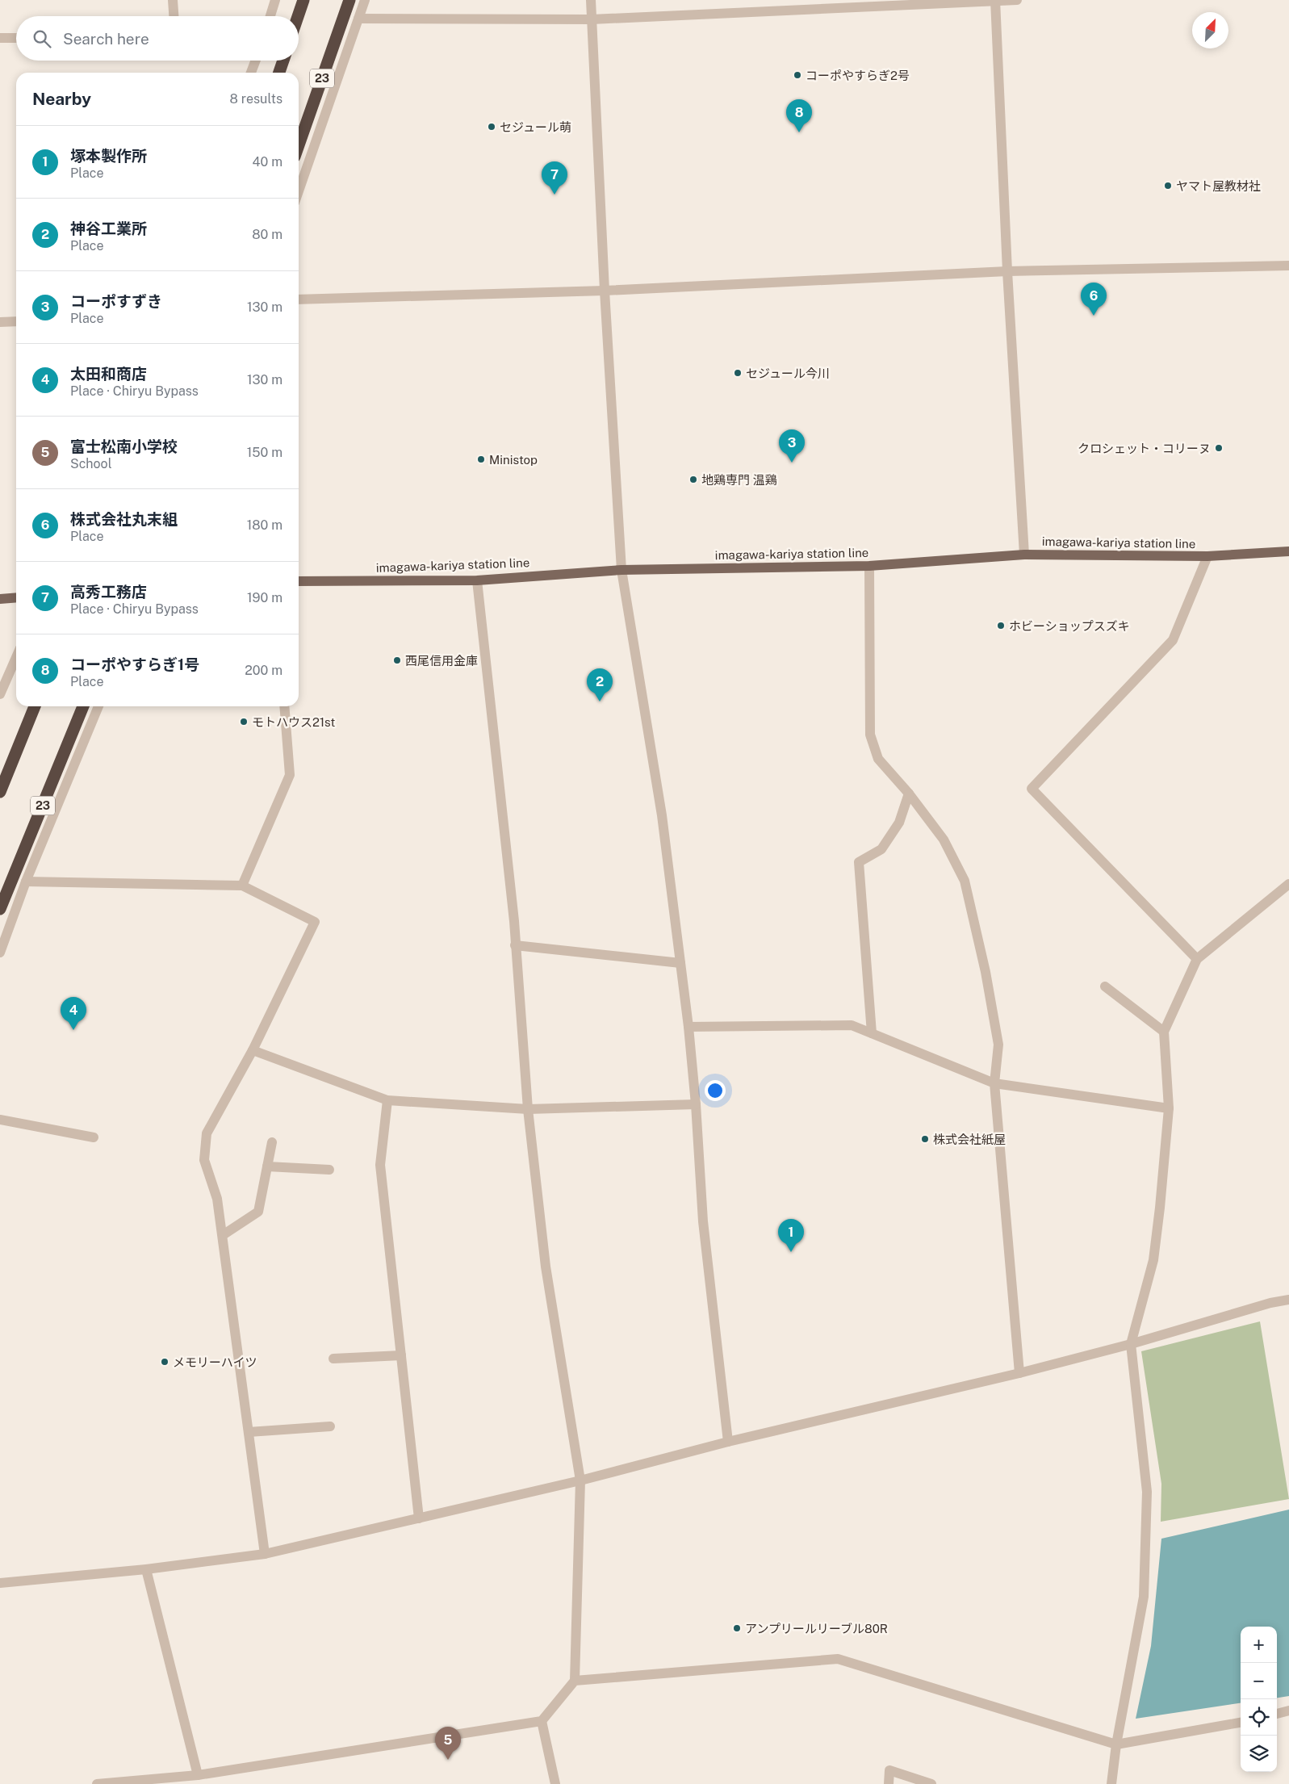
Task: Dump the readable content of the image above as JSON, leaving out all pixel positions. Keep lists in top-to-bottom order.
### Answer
{
  "streets": {
    "highway": ["23"],
    "main road": ["imagawa-kariya station line"]
  },
  "places": [
    "コーポやすらぎ2号",
    "セジュール萌",
    "ヤマト屋教材社",
    "セジュール今川",
    "クロシェット・コリーヌ",
    "Ministop",
    "地鶏専門 温鶏",
    "ホビーショップスズキ",
    "西尾信用金庫",
    "モトハウス21st",
    "株式会社紙屋",
    "メモリーハイツ",
    "アンプリールリーブル80R"
  ],
  "north": "top right",
  "page": {
    "search": "Search here",
    "heading": ["Nearby", "8 results"],
    "pins": [
      "8",
      "7",
      "6",
      "3",
      "2",
      "4",
      "1",
      "5"
    ],
    "list": [
      {
        "mark": "1",
        "name": "塚本製作所",
        "note": "Place",
        "value": "40 m"
      },
      {
        "mark": "2",
        "name": "神谷工業所",
        "note": "Place",
        "value": "80 m"
      },
      {
        "mark": "3",
        "name": "コーポすずき",
        "note": "Place",
        "value": "130 m"
      },
      {
        "mark": "4",
        "name": "太田和商店",
        "note": "Place · Chiryu Bypass",
        "value": "130 m"
      },
      {
        "mark": "5",
        "name": "富士松南小学校",
        "note": "School",
        "value": "150 m"
      },
      {
        "mark": "6",
        "name": "株式会社丸末組",
        "note": "Place",
        "value": "180 m"
      },
      {
        "mark": "7",
        "name": "高秀工務店",
        "note": "Place · Chiryu Bypass",
        "value": "190 m"
      },
      {
        "mark": "8",
        "name": "コーポやすらぎ1号",
        "note": "Place",
        "value": "200 m"
      }
    ],
    "map_buttons": ["+", "−"]
  }
}
